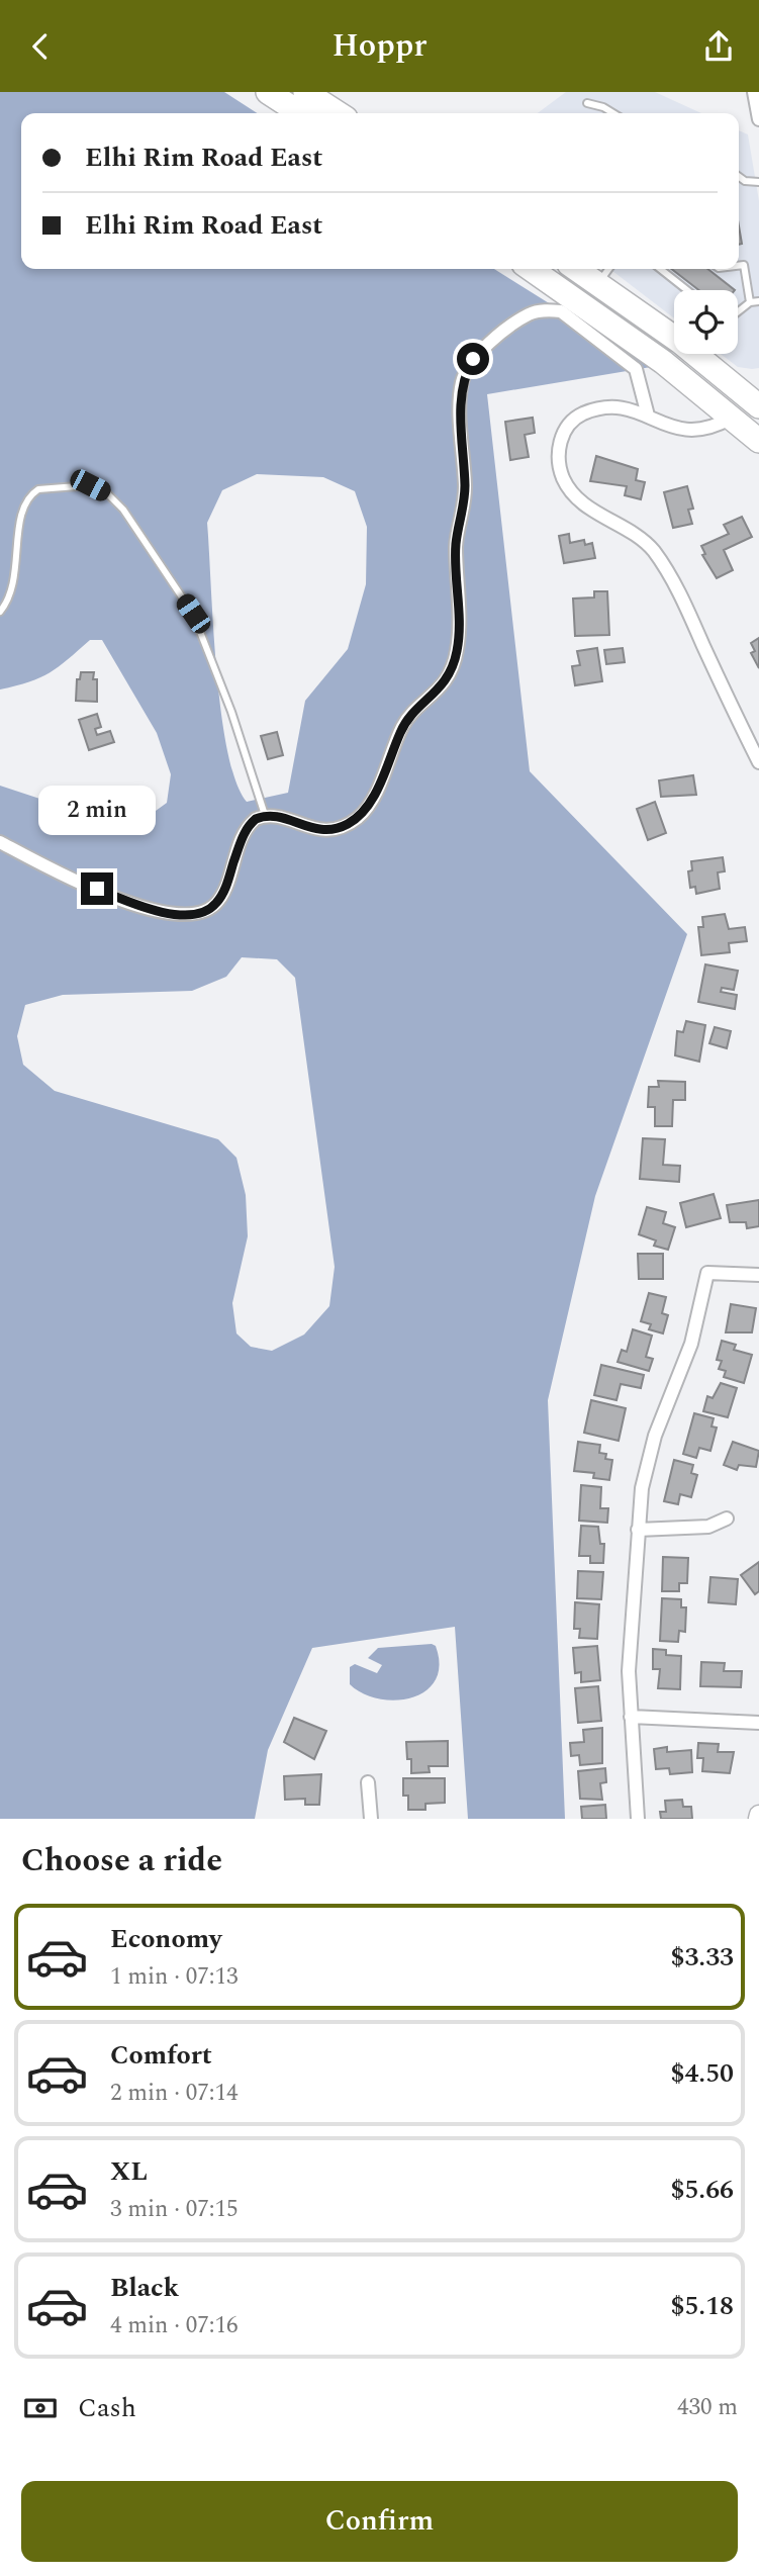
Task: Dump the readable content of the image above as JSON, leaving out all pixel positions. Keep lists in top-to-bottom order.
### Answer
{
  "page": {
    "header": "Hoppr",
    "banner": ["Elhi Rim Road East", "Elhi Rim Road East"],
    "bubble": "2 min",
    "heading": "Choose a ride",
    "list": [
      {
        "name": "Economy",
        "note": "1 min · 07:13",
        "value": "$3.33"
      },
      {
        "name": "Comfort",
        "note": "2 min · 07:14",
        "value": "$4.50"
      },
      {
        "name": "XL",
        "note": "3 min · 07:15",
        "value": "$5.66"
      },
      {
        "name": "Black",
        "note": "4 min · 07:16",
        "value": "$5.18"
      }
    ],
    "pay": ["Cash", "430 m"],
    "buttons": "Confirm"
  }
}
